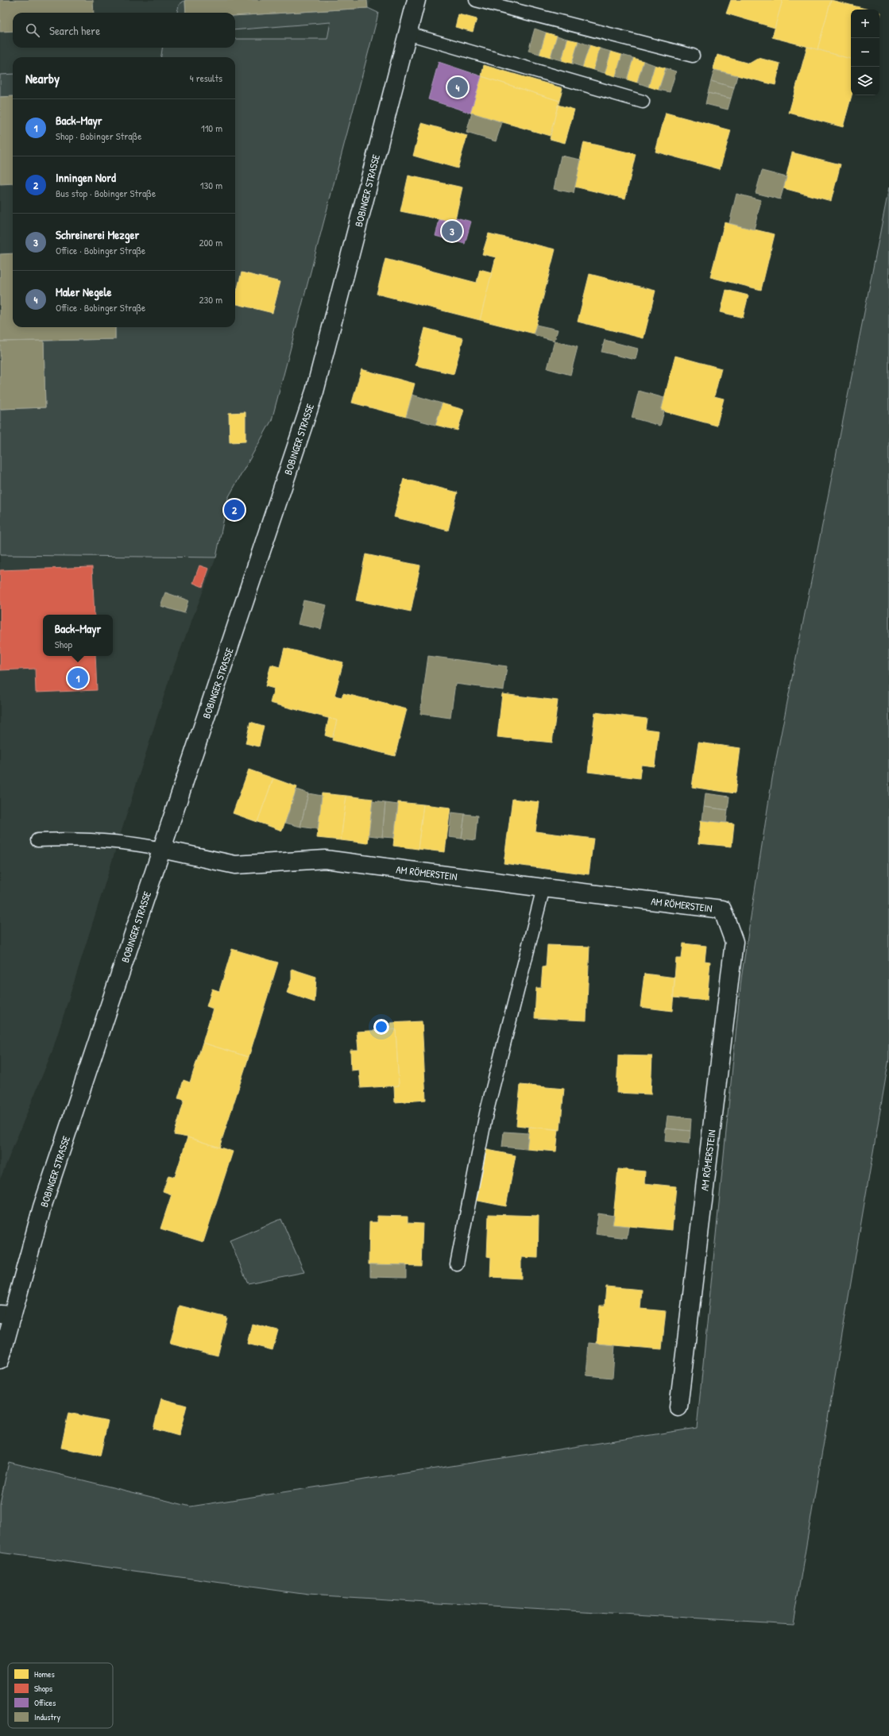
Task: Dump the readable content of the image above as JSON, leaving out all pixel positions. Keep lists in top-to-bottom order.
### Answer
{
  "streets": {
    "main road": ["BOBINGER STRASSE", "AM RÖMERSTEIN"]
  },
  "crossings": [
    ["BOBINGER STRASSE", "AM RÖMERSTEIN"]
  ],
  "legend": [
    "Homes",
    "Shops",
    "Offices",
    "Industry"
  ],
  "page": {
    "map_buttons": ["+", "−"],
    "search": "Search here",
    "heading": ["Nearby", "4 results"],
    "pins": [
      "4",
      "3",
      "2",
      "1"
    ],
    "list": [
      {
        "mark": "1",
        "name": "Back-Mayr",
        "note": "Shop · Bobinger Straße",
        "value": "110 m"
      },
      {
        "mark": "2",
        "name": "Inningen Nord",
        "note": "Bus stop · Bobinger Straße",
        "value": "130 m"
      },
      {
        "mark": "3",
        "name": "Schreinerei Mezger",
        "note": "Office · Bobinger Straße",
        "value": "200 m"
      },
      {
        "mark": "4",
        "name": "Maler Negele",
        "note": "Office · Bobinger Straße",
        "value": "230 m"
      }
    ],
    "popup": ["Back-Mayr", "Shop"]
  }
}
